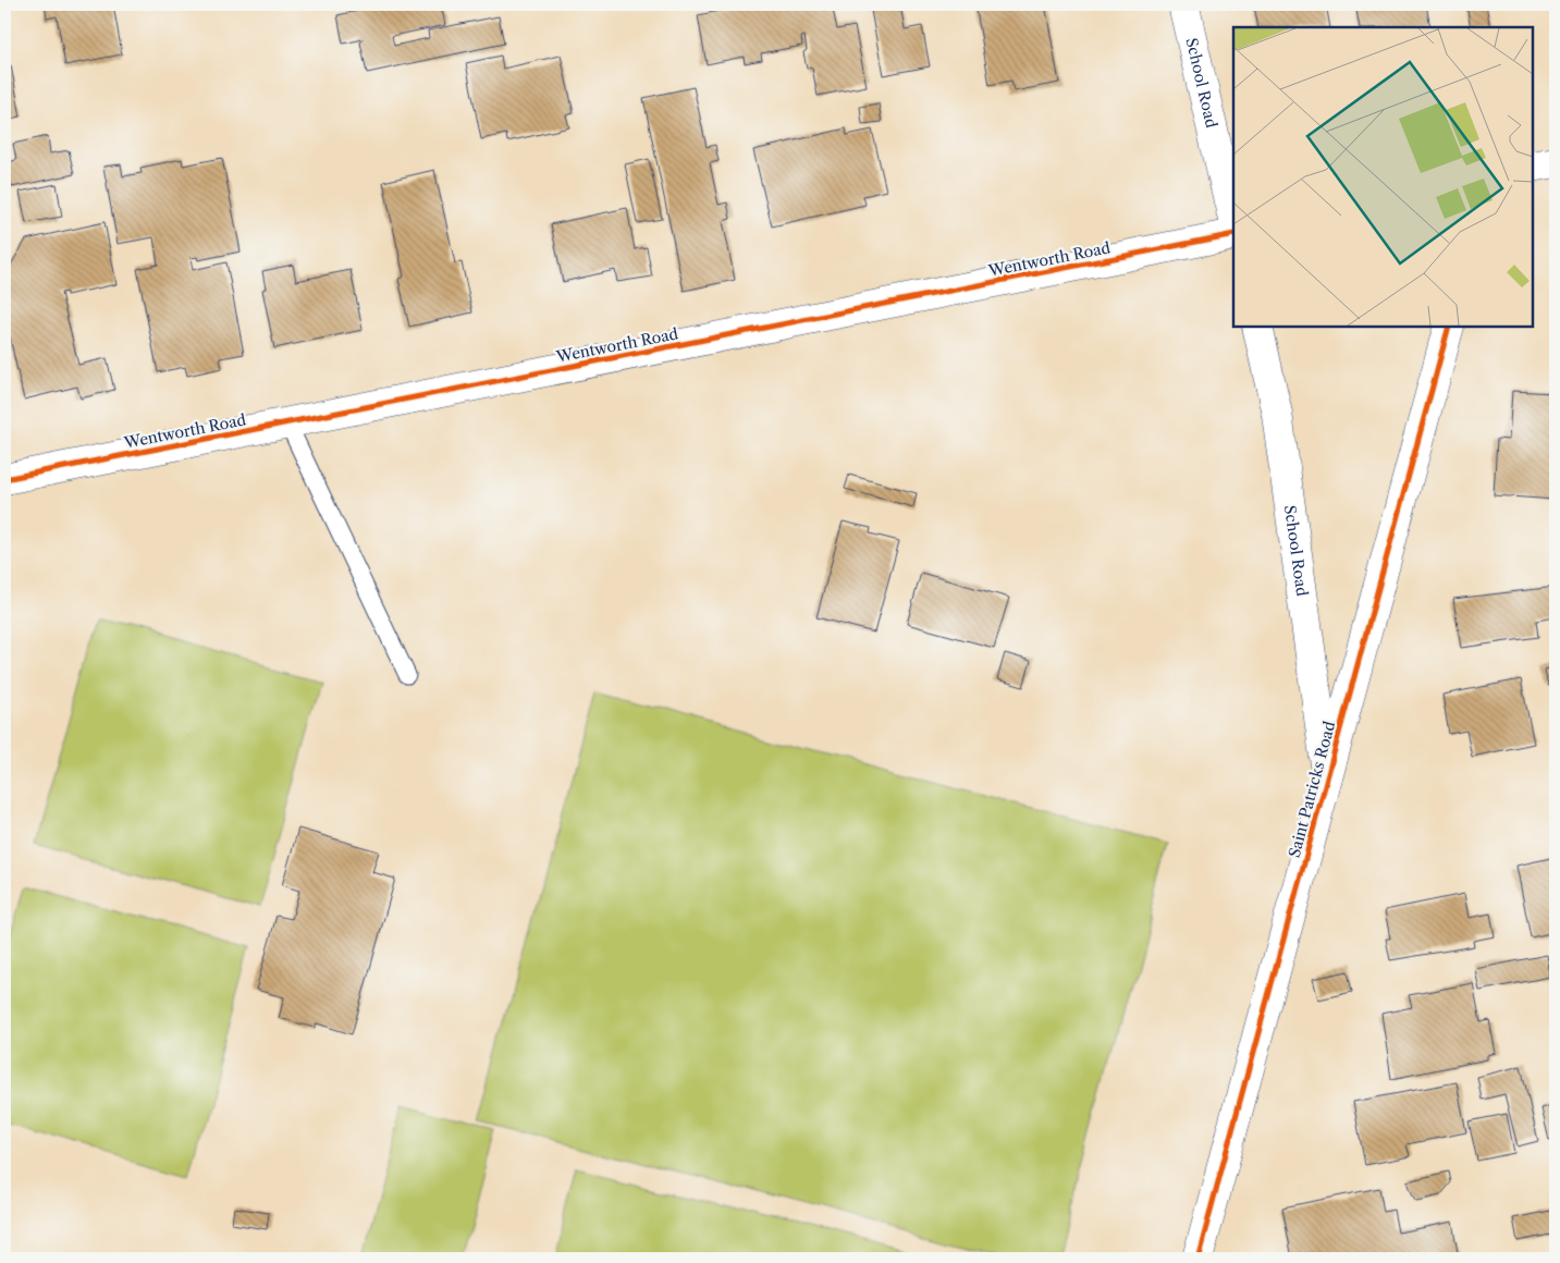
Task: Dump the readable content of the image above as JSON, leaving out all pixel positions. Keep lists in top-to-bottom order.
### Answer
{
  "streets": {
    "street": ["School Road", "Wentworth Road", "Saint Patricks Road"]
  },
  "crossings": [
    ["School Road", "Saint Patricks Road"]
  ]
}
